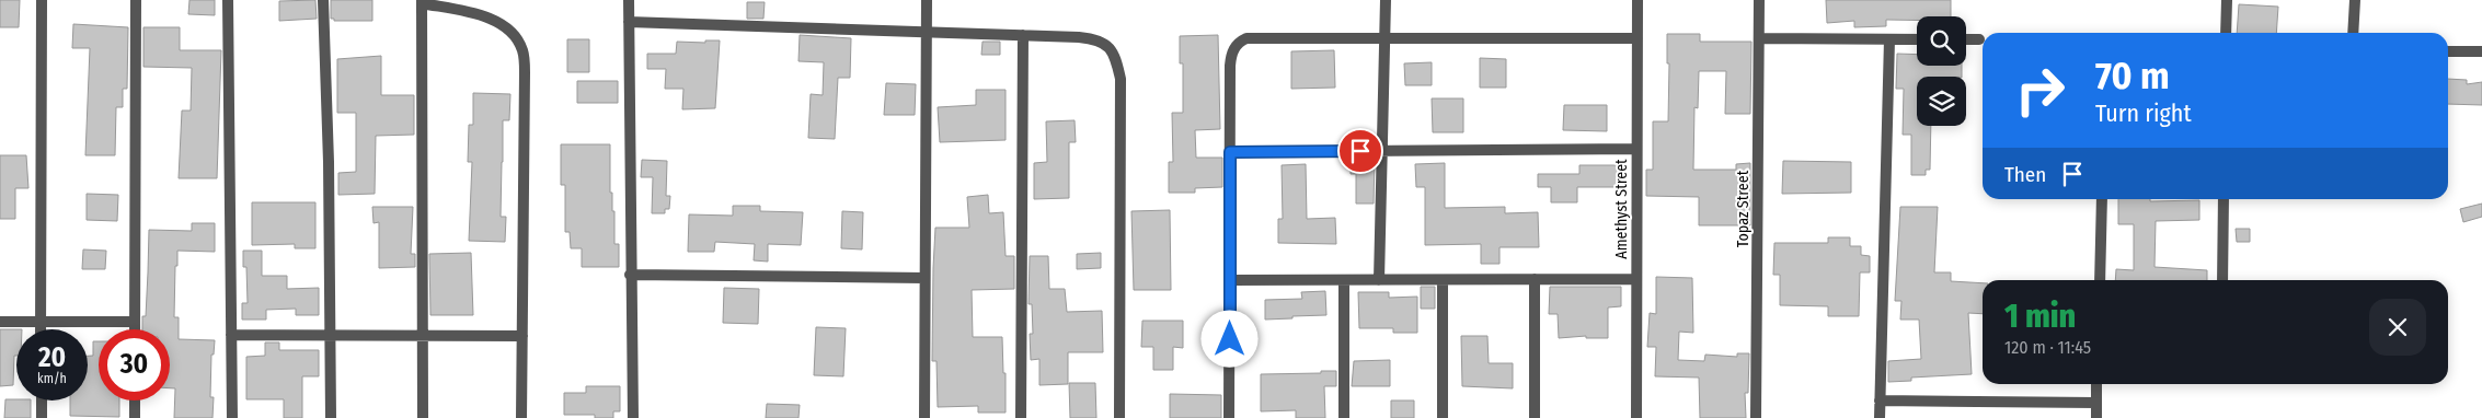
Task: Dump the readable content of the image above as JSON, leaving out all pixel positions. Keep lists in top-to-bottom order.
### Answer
{
  "streets": {
    "street": ["Amethyst Street", "Topaz Street"]
  },
  "page": {
    "turn": ["70 m", "Turn right"],
    "then": "Then",
    "heading": ["1 min", "120 m · 11:45"],
    "speed": "20 km/h",
    "limit": "30"
  }
}
